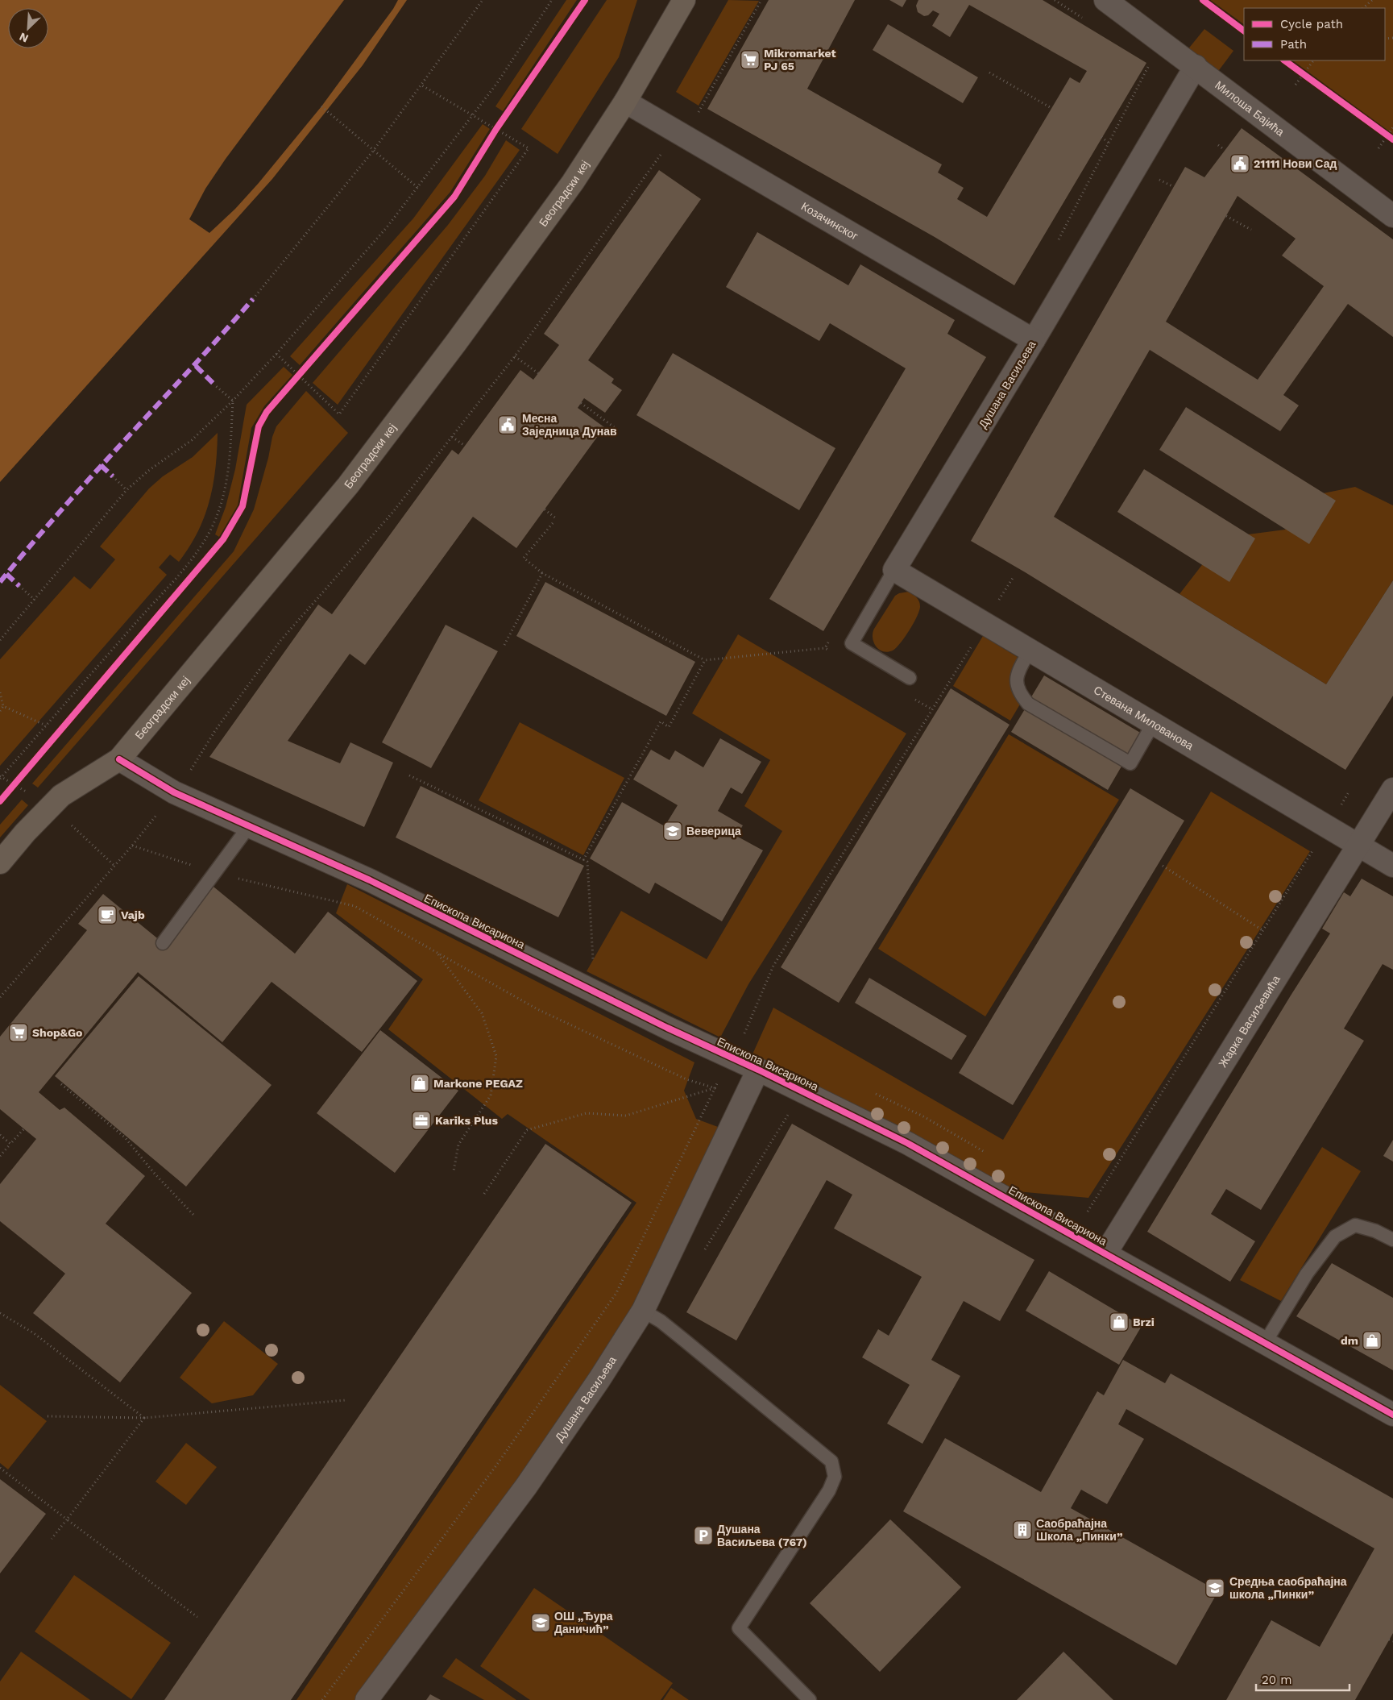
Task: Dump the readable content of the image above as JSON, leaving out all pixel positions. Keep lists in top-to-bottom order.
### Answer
{
  "streets": {
    "main road": ["Београдски кеј"],
    "street": [
      "Милоша Бајића",
      "Козачинског",
      "Душана Васиљева",
      "Стевана Милованова",
      "Епископа Висариона",
      "Жарка Васиљевића"
    ]
  },
  "crossings": [
    ["Милоша Бајића", "Душана Васиљева"],
    ["Београдски кеј", "Козачинског"],
    ["Београдски кеј", "Епископа Висариона"],
    ["Козачинског", "Душана Васиљева"],
    ["Душана Васиљева", "Стевана Милованова"],
    ["Душана Васиљева", "Епископа Висариона"],
    ["Стевана Милованова", "Жарка Васиљевића"],
    ["Епископа Висариона", "Жарка Васиљевића"]
  ],
  "places": {
    "supermarket": ["Mikromarket PJ 65", "Shop&Go"],
    "public building": ["21111 Нови Сад", "Месна Заједница Дунав"],
    "school or university": ["Веверица", "Средња саобраћајна школа „Пинки”", "ОШ „Ђура Даничић”"],
    "cafe": ["Vajb"],
    "shop": ["Markone PEGAZ", "Brzi", "dm"],
    "office": ["Kariks Plus"],
    "building": ["Саобраћајна Школа „Пинки”"],
    "parking": ["Душана Васиљева (767)"]
  },
  "legend": ["Cycle path", "Path"],
  "scale_bar": "20 m",
  "north": "bottom left"
}
